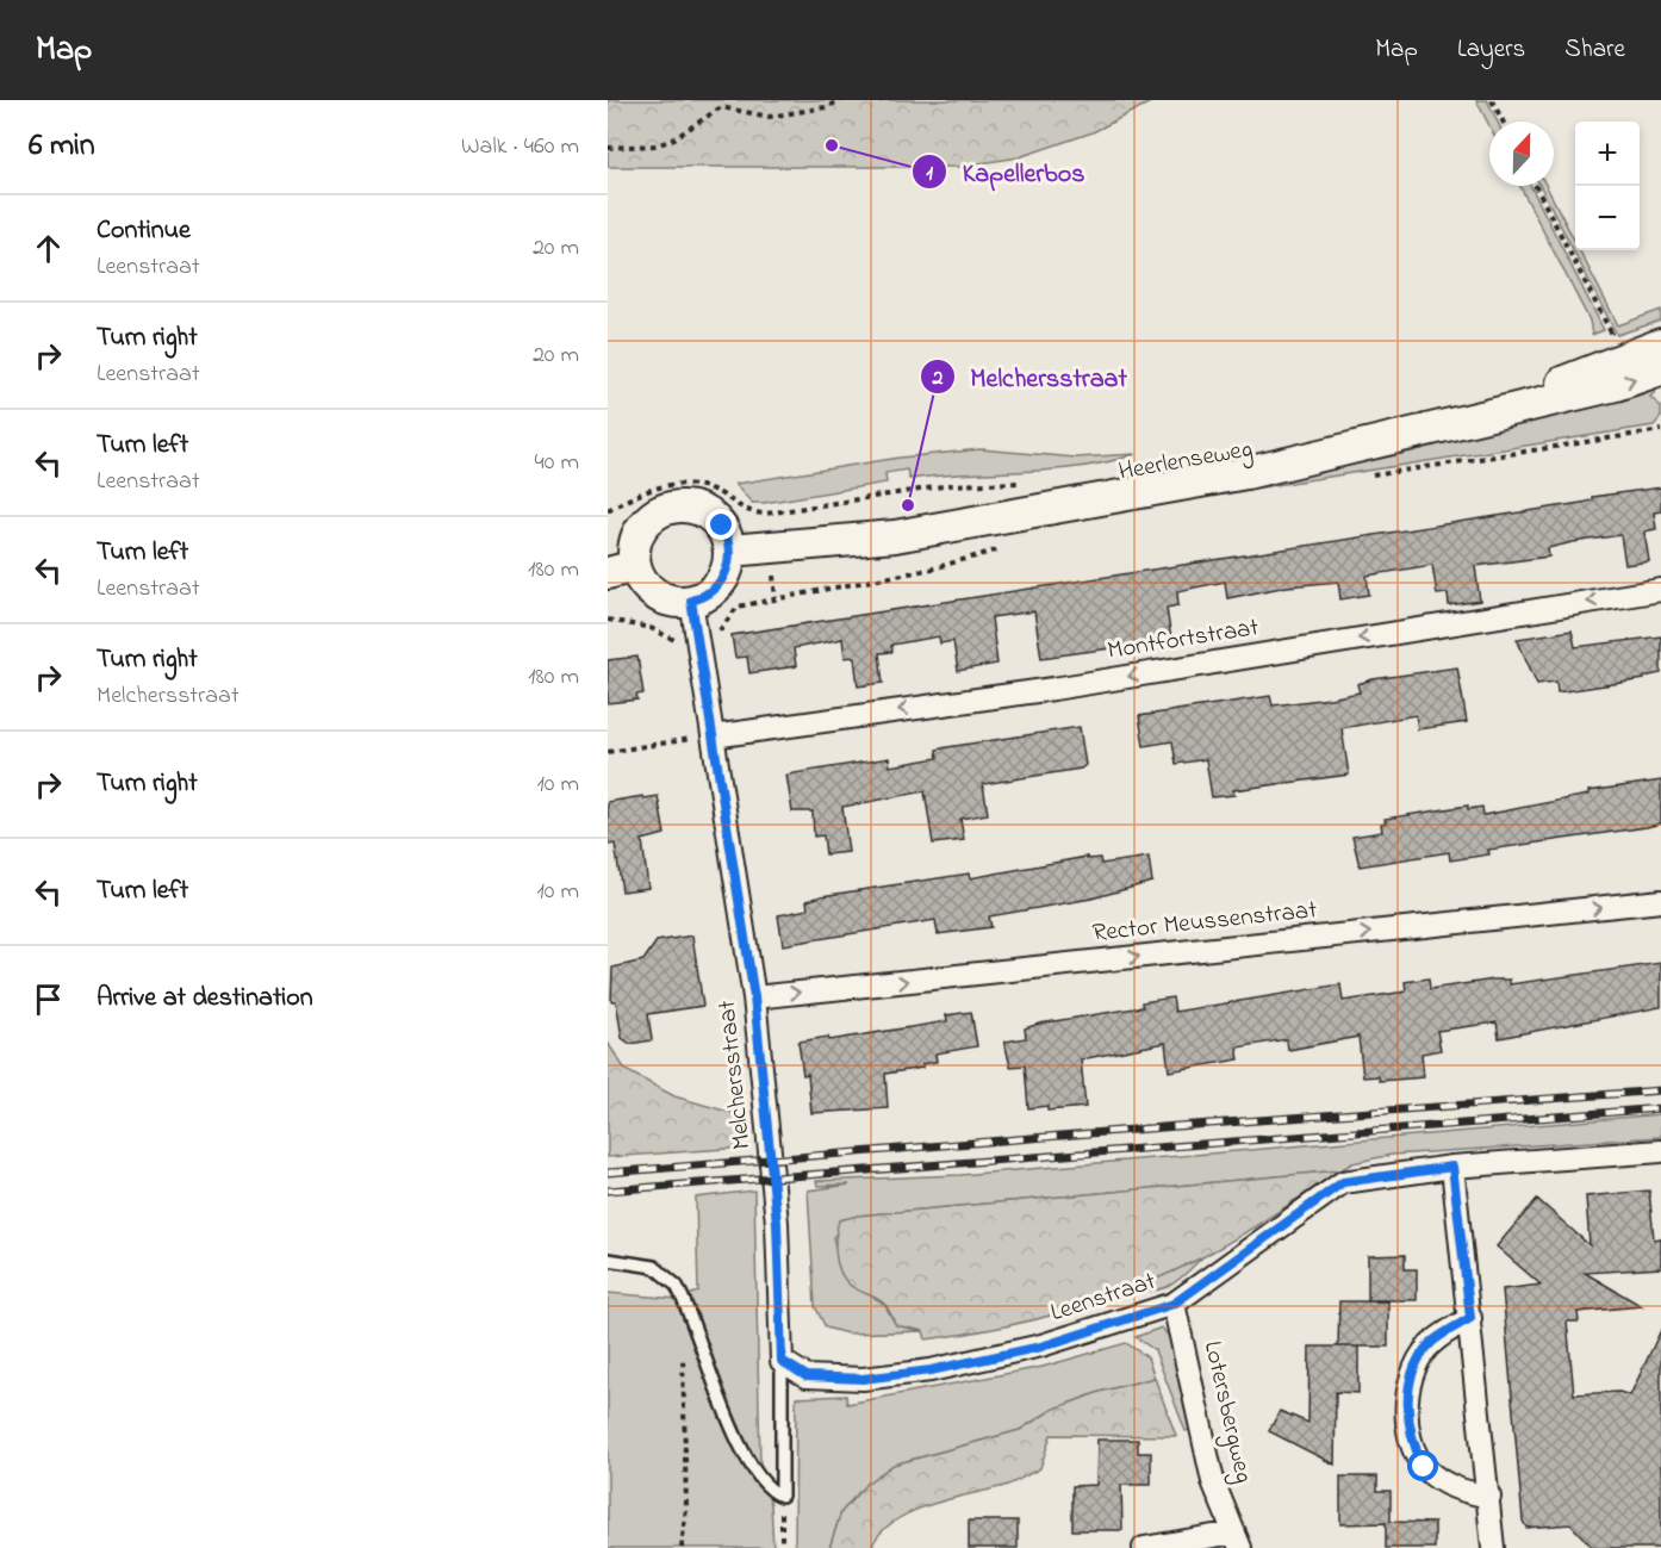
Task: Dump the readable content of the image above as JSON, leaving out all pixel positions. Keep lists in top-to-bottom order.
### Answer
{
  "streets": {
    "main road": ["Heerlenseweg"],
    "street": [
      "Montfortstraat",
      "Rector Meussenstraat",
      "Melchersstraat",
      "Leenstraat",
      "Lotersbergweg"
    ]
  },
  "crossings": [
    ["Heerlenseweg", "Melchersstraat"],
    ["Montfortstraat", "Melchersstraat"],
    ["Rector Meussenstraat", "Melchersstraat"],
    ["Melchersstraat", "Leenstraat"],
    ["Leenstraat", "Lotersbergweg"]
  ],
  "one_way": ["Montfortstraat", "Rector Meussenstraat"],
  "places": ["Kapellerbos", "Melchersstraat"],
  "north": "top",
  "page": {
    "header": "Map",
    "nav": ["Map", "Layers", "Share"],
    "heading": ["6 min", "Walk · 460 m"],
    "map_buttons": ["+", "−"],
    "list": [
      ["Continue", "Leenstraat", "20 m"],
      ["Turn right", "Leenstraat", "20 m"],
      ["Turn left", "Leenstraat", "40 m"],
      ["Turn left", "Leenstraat", "180 m"],
      ["Turn right", "Melchersstraat", "180 m"],
      ["Turn right", "10 m"],
      ["Turn left", "10 m"],
      "Arrive at destination"
    ]
  }
}
